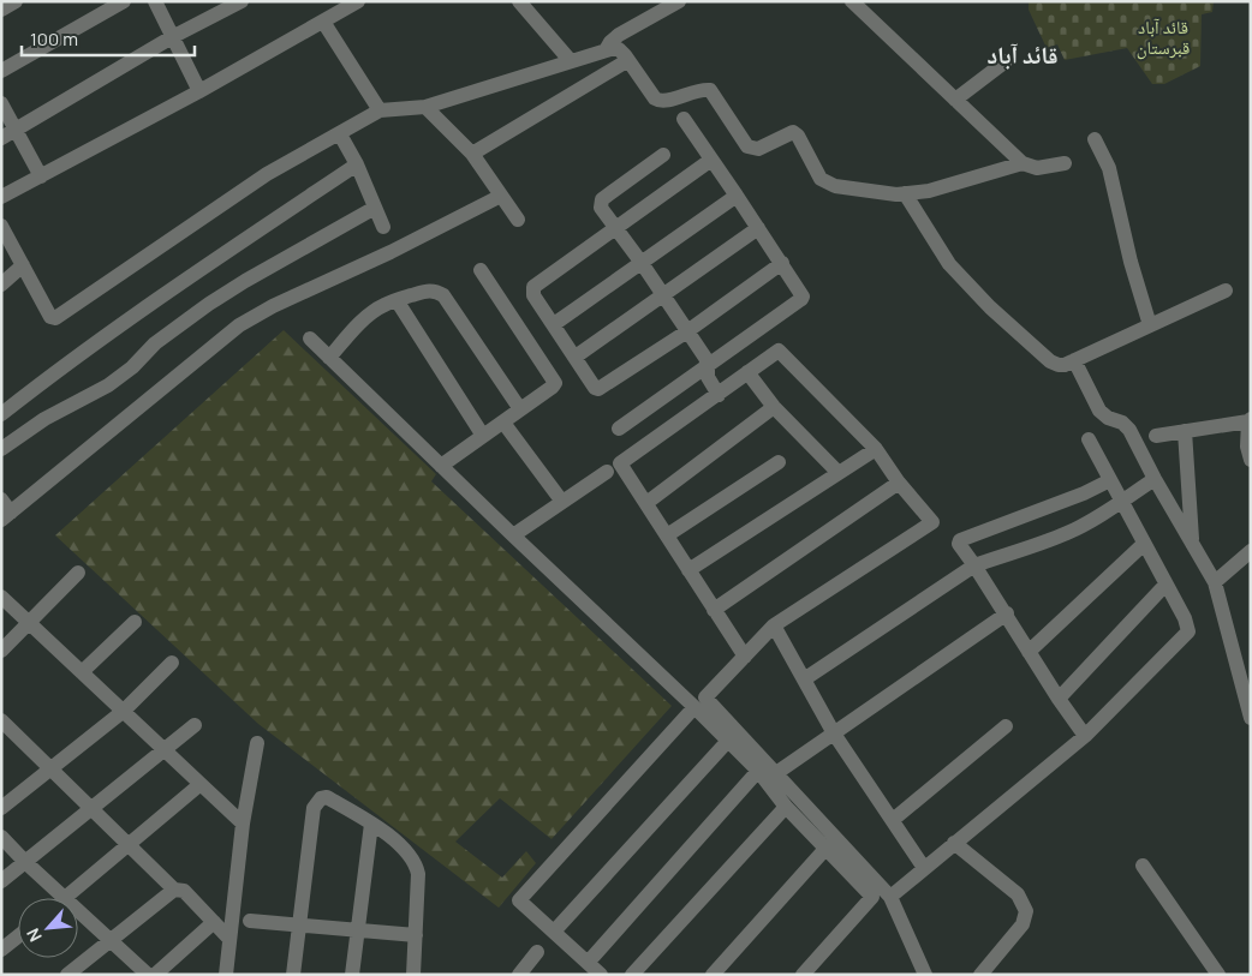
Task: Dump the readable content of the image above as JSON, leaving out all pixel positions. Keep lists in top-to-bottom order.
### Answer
{
  "districts": ["قائد آباد"],
  "parks": ["قائد آباد قبرستان"],
  "scale_bar": "100 m",
  "north": "bottom left"
}
